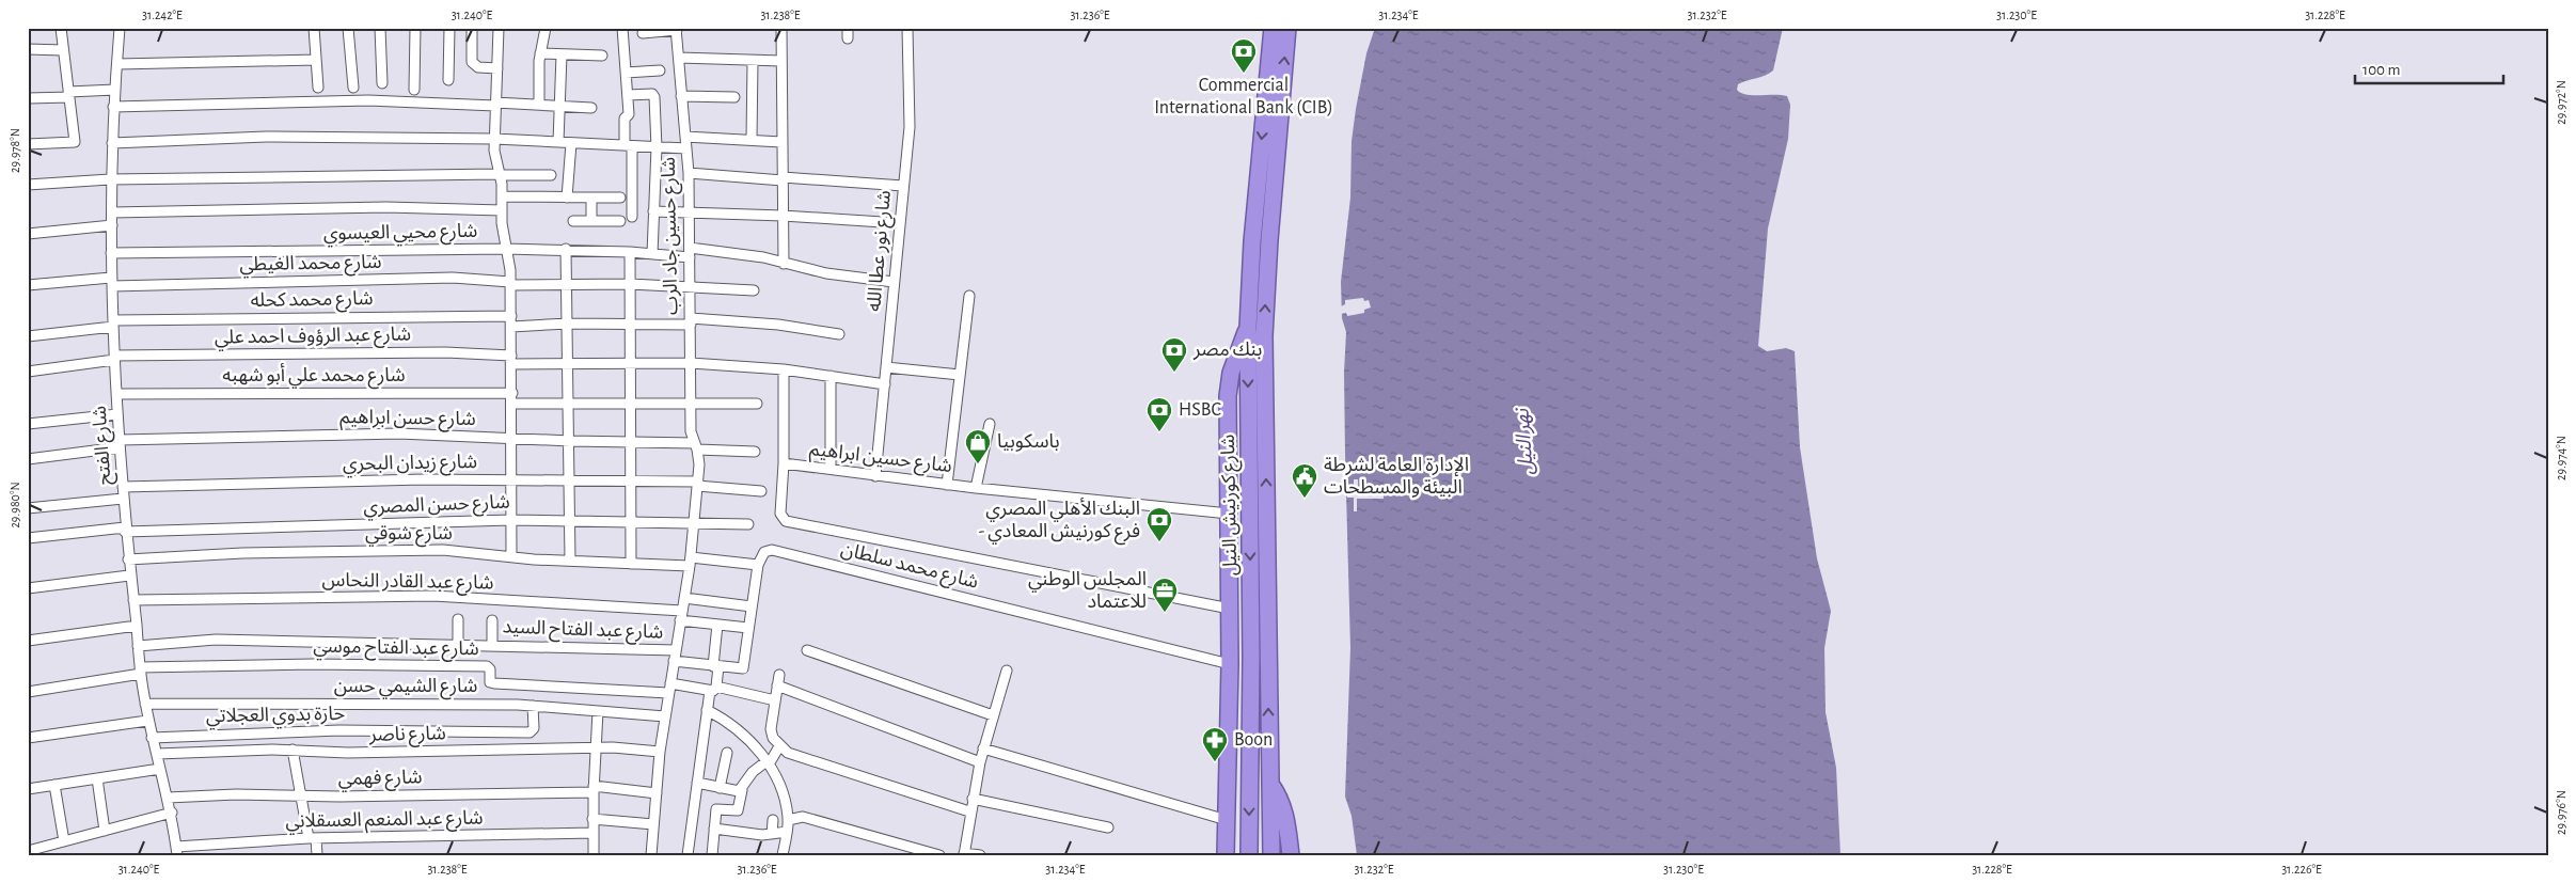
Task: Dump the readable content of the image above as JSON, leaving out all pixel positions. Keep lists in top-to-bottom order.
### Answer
{
  "streets": {
    "highway": ["شارع كورنيش النيل"],
    "street": [
      "شارع محيي العيسوي",
      "شارع حسين جاد الرب",
      "شارع نور عطا الله",
      "شارع محمد الغيطي",
      "شارع محمد كحله",
      "شارع عبد الرؤوف احمد علي",
      "شارع محمد علي أبو شهبه",
      "شارع حسن ابراهيم",
      "شارع الفتح",
      "شارع حسين ابراهيم",
      "شارع زيدان البحري",
      "شارع حسن المصري",
      "شارع شوقي",
      "شارع محمد سلطان",
      "شارع عبد القادر النحاس",
      "شارع عبد الفتاح السيد",
      "شارع عبد الفتاح موسي",
      "شارع الشيمي حسن",
      "حارة بدوي العجلاتي",
      "شارع ناصر",
      "شارع فهمي",
      "شارع عبد المنعم العسقلاني"
    ]
  },
  "crossings": [
    ["شارع محيي العيسوي", "شارع حسين جاد الرب"],
    ["شارع محيي العيسوي", "شارع نور عطا الله"],
    ["شارع محيي العيسوي", "شارع الفتح"],
    ["شارع حسين جاد الرب", "شارع محمد الغيطي"],
    ["شارع حسين جاد الرب", "شارع عبد الرؤوف احمد علي"],
    ["شارع حسين جاد الرب", "شارع حسن ابراهيم"],
    ["شارع حسين جاد الرب", "شارع زيدان البحري"],
    ["شارع حسين جاد الرب", "شارع حسن المصري"],
    ["شارع حسين جاد الرب", "شارع شوقي"],
    ["شارع حسين جاد الرب", "شارع عبد القادر النحاس"],
    ["شارع حسين جاد الرب", "شارع عبد الفتاح السيد"],
    ["شارع حسين جاد الرب", "شارع عبد الفتاح موسي"],
    ["شارع حسين جاد الرب", "شارع الشيمي حسن"],
    ["شارع حسين جاد الرب", "شارع ناصر"],
    ["شارع حسين جاد الرب", "شارع فهمي"],
    ["شارع نور عطا الله", "شارع عبد الرؤوف احمد علي"],
    ["شارع نور عطا الله", "شارع حسين ابراهيم"],
    ["شارع محمد الغيطي", "شارع الفتح"],
    ["شارع محمد كحله", "شارع الفتح"],
    ["شارع عبد الرؤوف احمد علي", "شارع الفتح"],
    ["شارع محمد علي أبو شهبه", "شارع الفتح"],
    ["شارع حسن ابراهيم", "شارع الفتح"],
    ["شارع الفتح", "شارع زيدان البحري"],
    ["شارع الفتح", "شارع حسن المصري"],
    ["شارع الفتح", "شارع شوقي"],
    ["شارع الفتح", "شارع عبد القادر النحاس"],
    ["شارع الفتح", "شارع عبد الفتاح السيد"],
    ["شارع الفتح", "شارع عبد الفتاح موسي"],
    ["شارع الفتح", "شارع الشيمي حسن"],
    ["شارع الفتح", "حارة بدوي العجلاتي"],
    ["شارع الفتح", "شارع ناصر"],
    ["شارع الفتح", "شارع فهمي"],
    ["شارع الفتح", "شارع عبد المنعم العسقلاني"],
    ["شارع شوقي", "شارع محمد سلطان"],
    ["شارع الشيمي حسن", "حارة بدوي العجلاتي"]
  ],
  "water": ["نهر النيل"],
  "places": {
    "bank": [
      "Commercial International Bank (CIB)",
      "بنك مصر",
      "HSBC",
      "البنك الأهلي المصري - فرع كورنيش المعادي"
    ],
    "shop": ["باسكوبيا"],
    "public building": ["الإدارة العامة لشرطة البيئة والمسطحات"],
    "office": ["المجلس الوطني للاعتماد"],
    "pharmacy": ["Boon"]
  },
  "scale_bar": "100 m",
  "coordinates": [
    "31.242°E",
    "31.240°E",
    "31.238°E",
    "31.236°E",
    "31.234°E",
    "31.232°E",
    "31.230°E",
    "31.228°E",
    "29.972°N",
    "29.978°N",
    "29.974°N",
    "29.980°N",
    "29.976°N",
    "31.226°E"
  ]
}
